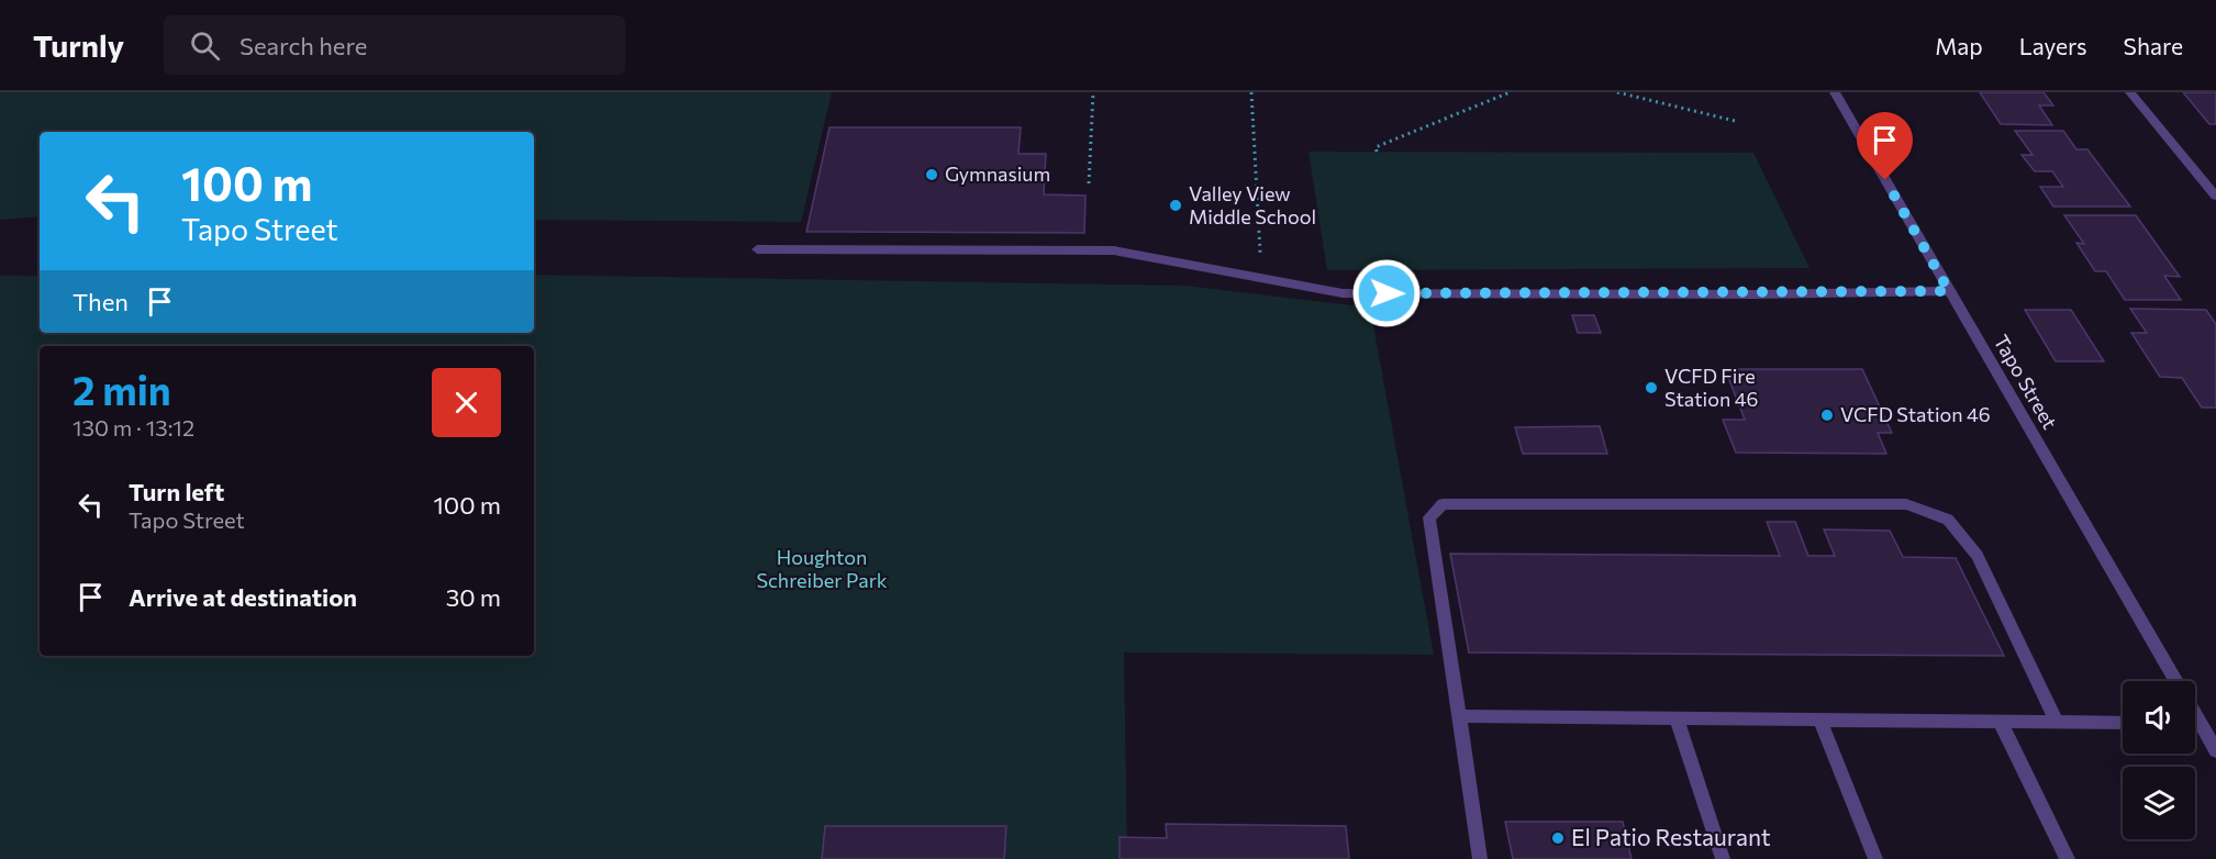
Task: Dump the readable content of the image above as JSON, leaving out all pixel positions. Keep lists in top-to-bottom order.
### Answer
{
  "streets": {
    "street": ["Tapo Street"]
  },
  "parks": ["Houghton Schreiber Park"],
  "places": [
    "Gymnasium",
    "Valley View Middle School",
    "VCFD Fire Station 46",
    "VCFD Station 46",
    "El Patio Restaurant"
  ],
  "page": {
    "header": "Turnly",
    "search": "Search here",
    "nav": ["Map", "Layers", "Share"],
    "turn": ["100 m", "Tapo Street"],
    "then": "Then",
    "heading": ["2 min", "130 m · 13:12"],
    "list": [
      {
        "name": "Turn left",
        "note": "Tapo Street",
        "value": "100 m"
      },
      {
        "name": "Arrive at destination",
        "value": "30 m"
      }
    ]
  }
}
